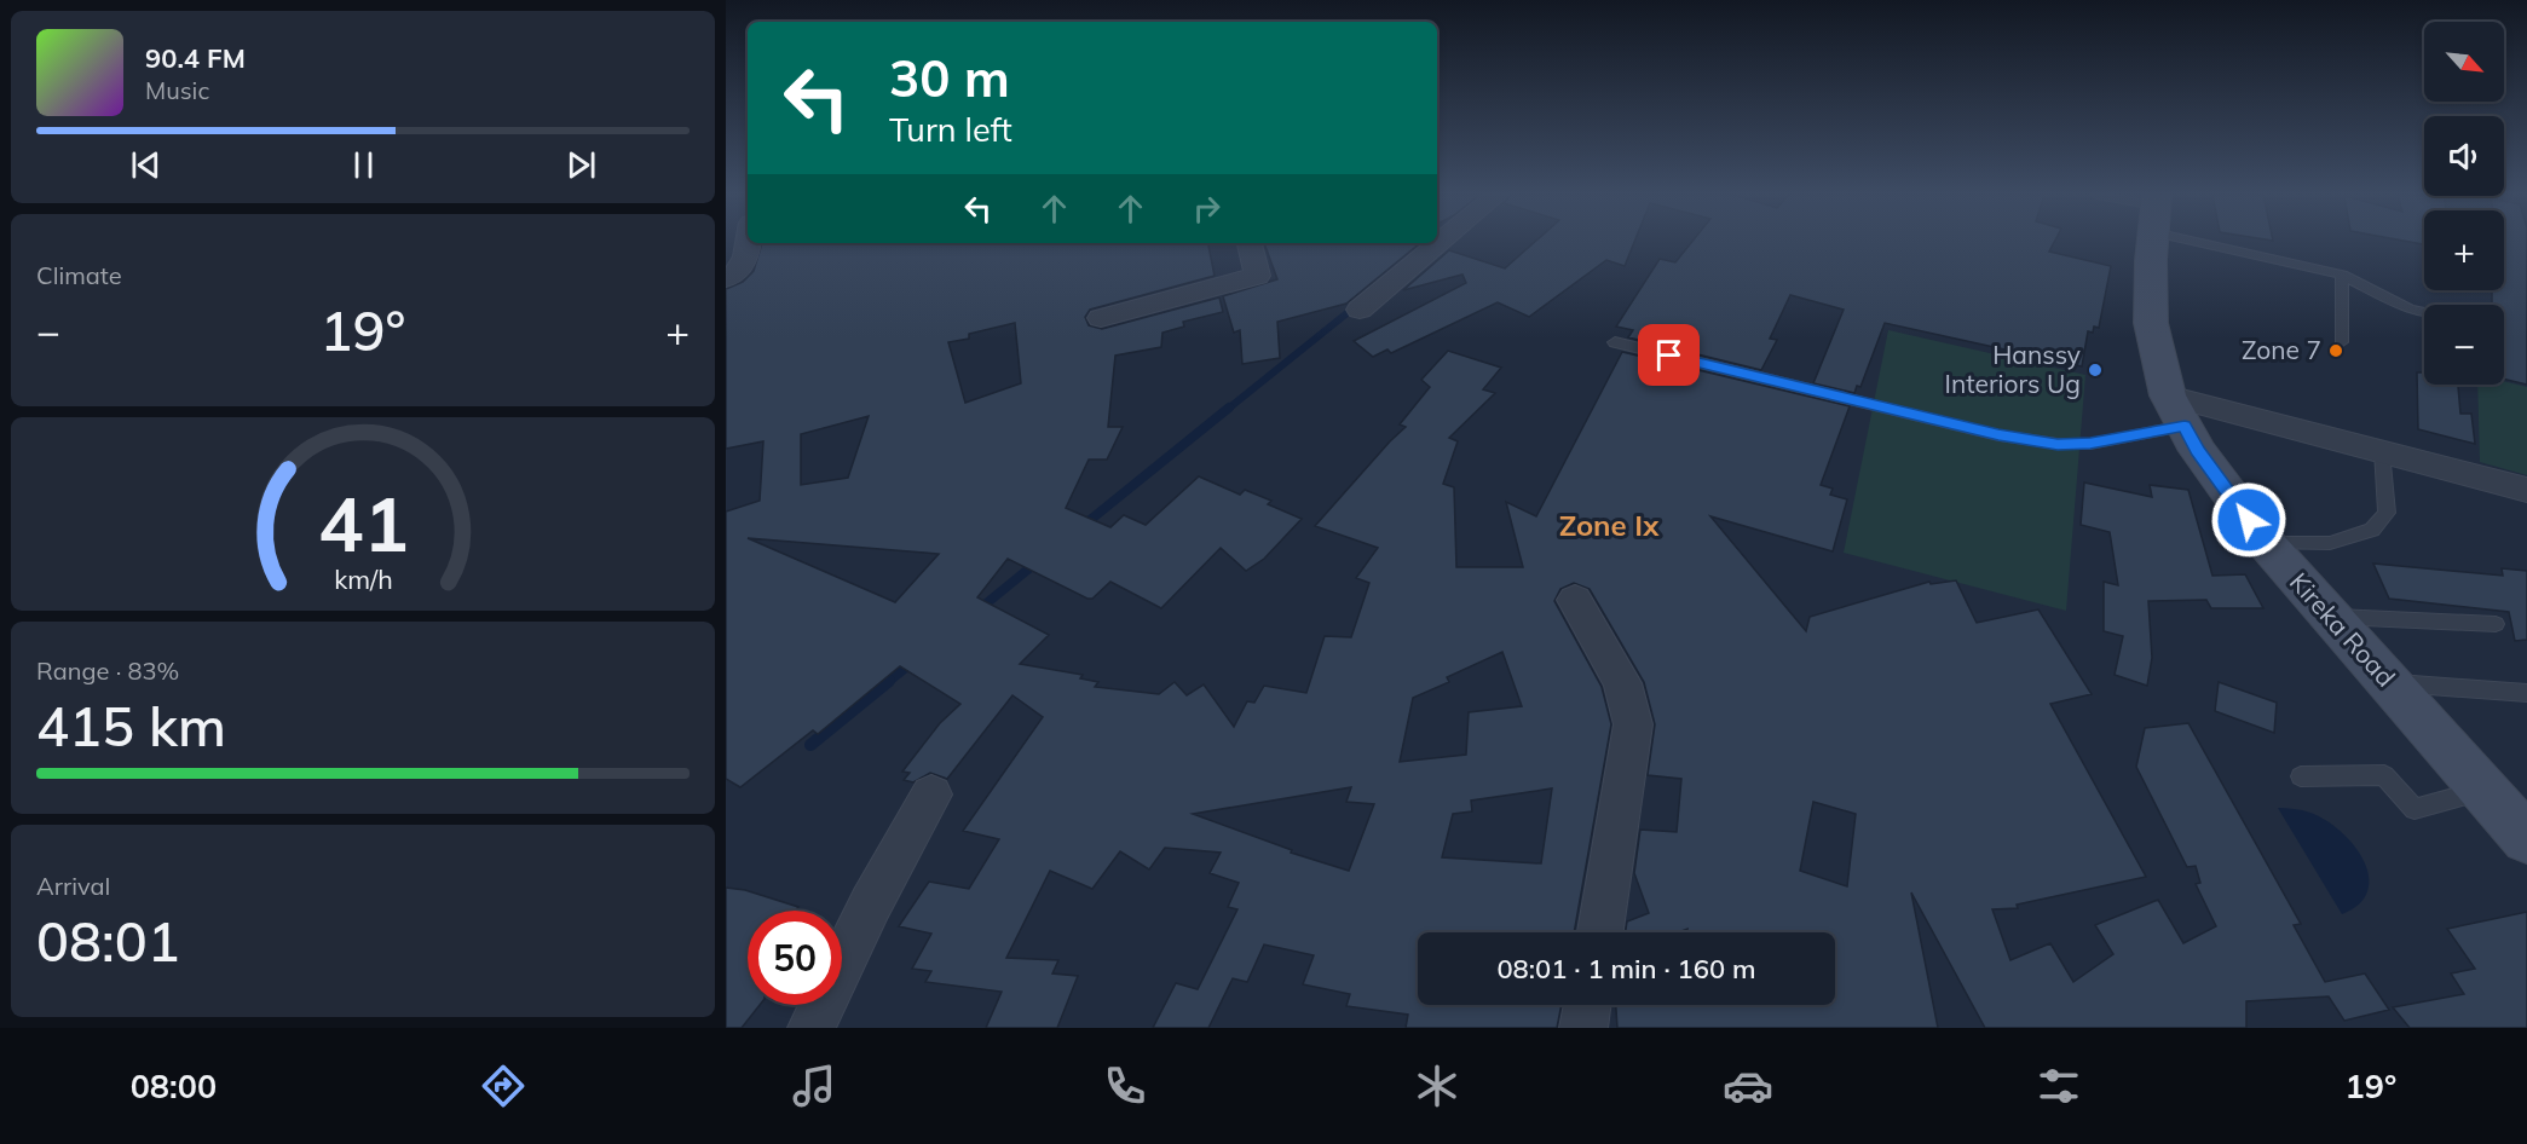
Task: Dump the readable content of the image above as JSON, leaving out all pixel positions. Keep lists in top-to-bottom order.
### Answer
{
  "streets": {
    "main road": ["Kireka Road"]
  },
  "districts": ["Zone Ix"],
  "places": ["Zone 7", "Hanssy Interiors Ug"],
  "north": "bottom right",
  "page": {
    "map_buttons": ["+", "−"],
    "turn": ["30 m", "Turn left"],
    "song": ["90.4 FM", "Music"],
    "tile": [
      "Climate",
      ["Range · 83%", "415 km"],
      ["Arrival", "08:01"]
    ],
    "heat": ["−", "19°", "+"],
    "limit": "50",
    "trip": "08:01 · 1 min · 160 m",
    "tabs": ["08:00", "19°"],
    "gauge": ["41", "km/h"]
  }
}
